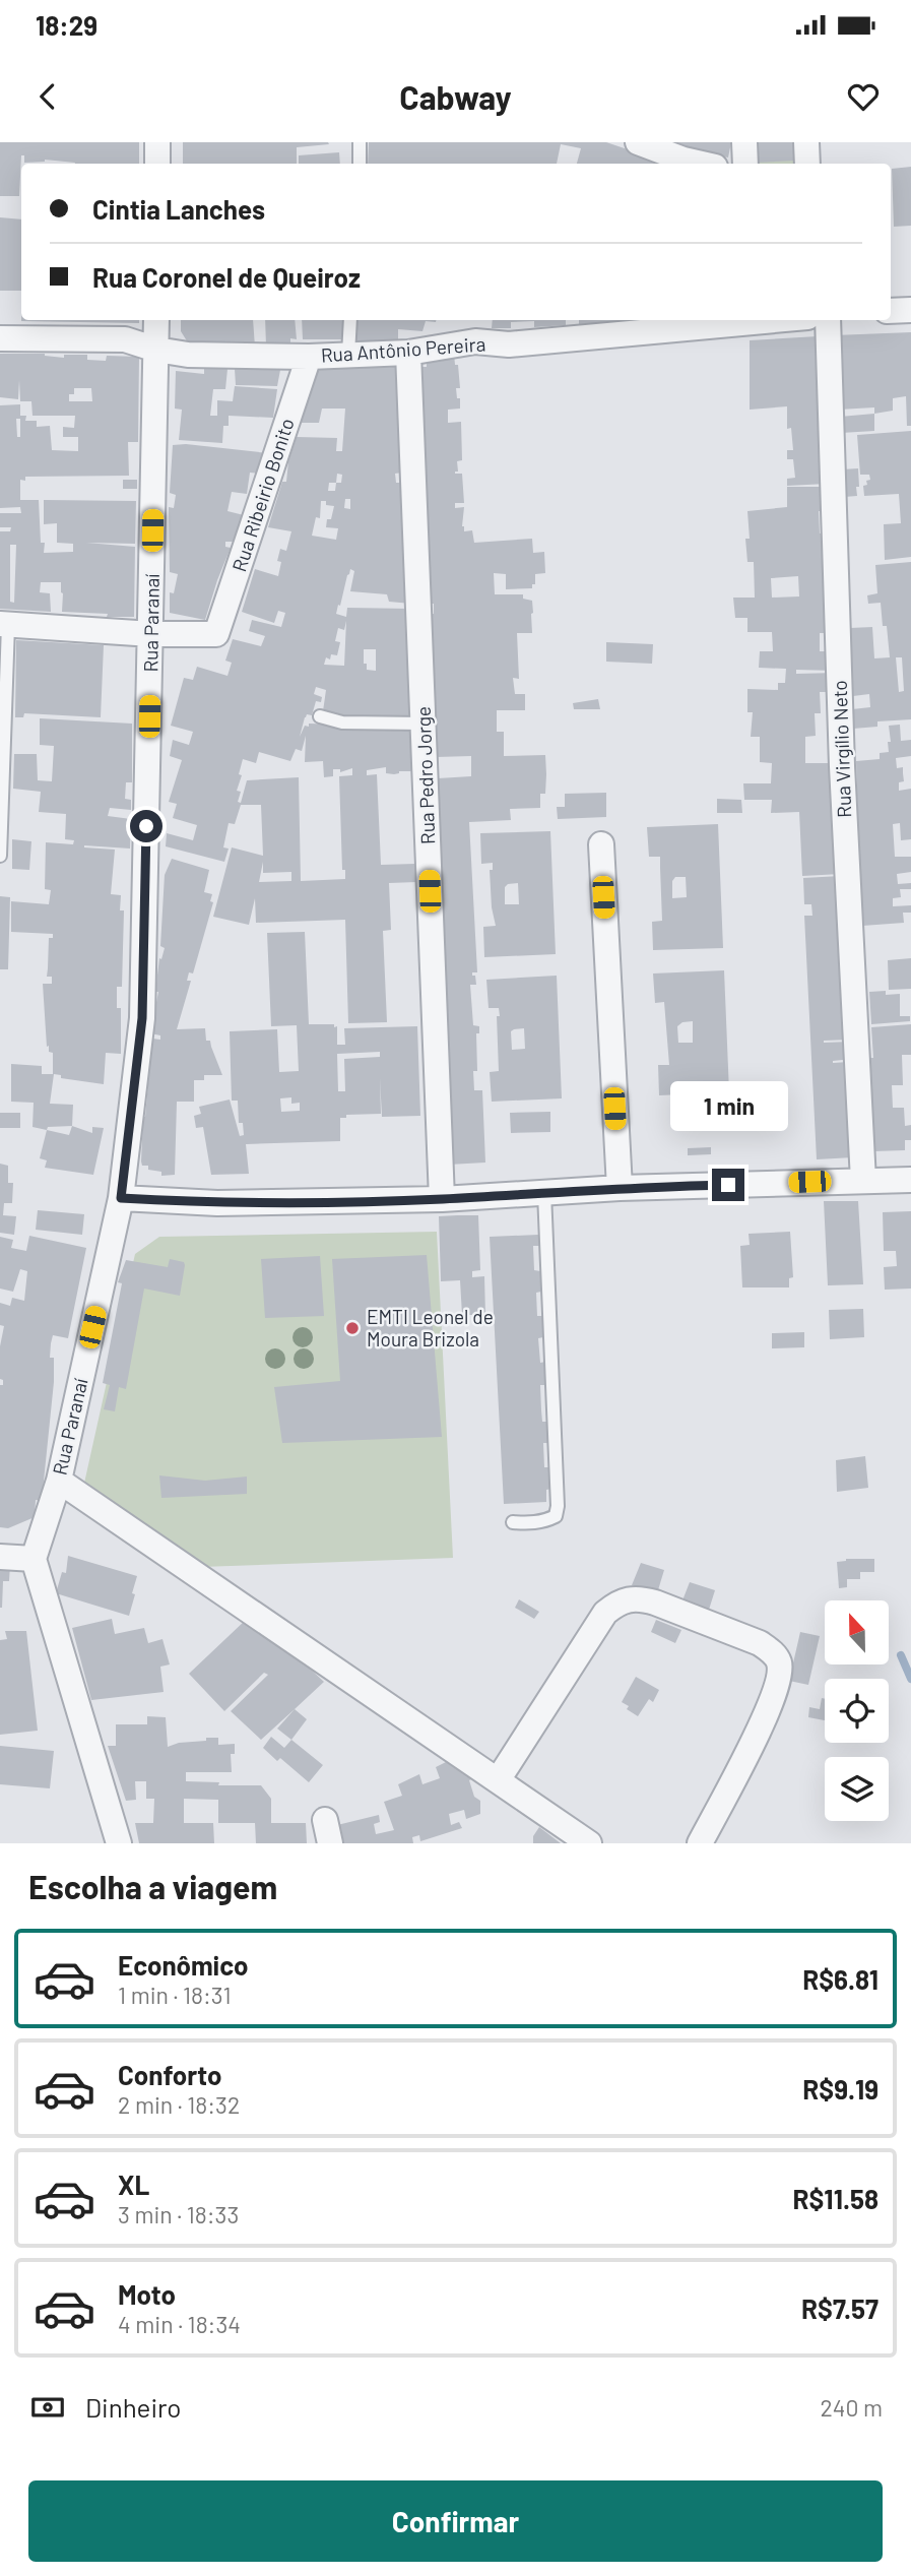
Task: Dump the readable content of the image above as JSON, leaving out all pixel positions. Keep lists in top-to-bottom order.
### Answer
{
  "streets": {
    "street": [
      "Rua Antônio Pereira",
      "Rua Ribeirio Bonito",
      "Rua Paranaí",
      "Rua Virgílio Neto",
      "Rua Pedro Jorge"
    ]
  },
  "crossings": [
    ["Rua Antônio Pereira", "Rua Ribeirio Bonito"],
    ["Rua Antônio Pereira", "Rua Paranaí"],
    ["Rua Antônio Pereira", "Rua Pedro Jorge"],
    ["Rua Ribeirio Bonito", "Rua Paranaí"]
  ],
  "places": ["EMTI Leonel de Moura Brizola"],
  "north": "top",
  "page": {
    "status": "18:29",
    "header": "Cabway",
    "banner": ["Cintia Lanches", "Rua Coronel de Queiroz"],
    "bubble": "1 min",
    "heading": "Escolha a viagem",
    "list": [
      {
        "name": "Econômico",
        "note": "1 min · 18:31",
        "value": "R$6.81"
      },
      {
        "name": "Conforto",
        "note": "2 min · 18:32",
        "value": "R$9.19"
      },
      {
        "name": "XL",
        "note": "3 min · 18:33",
        "value": "R$11.58"
      },
      {
        "name": "Moto",
        "note": "4 min · 18:34",
        "value": "R$7.57"
      }
    ],
    "pay": ["Dinheiro", "240 m"],
    "buttons": "Confirmar"
  }
}
